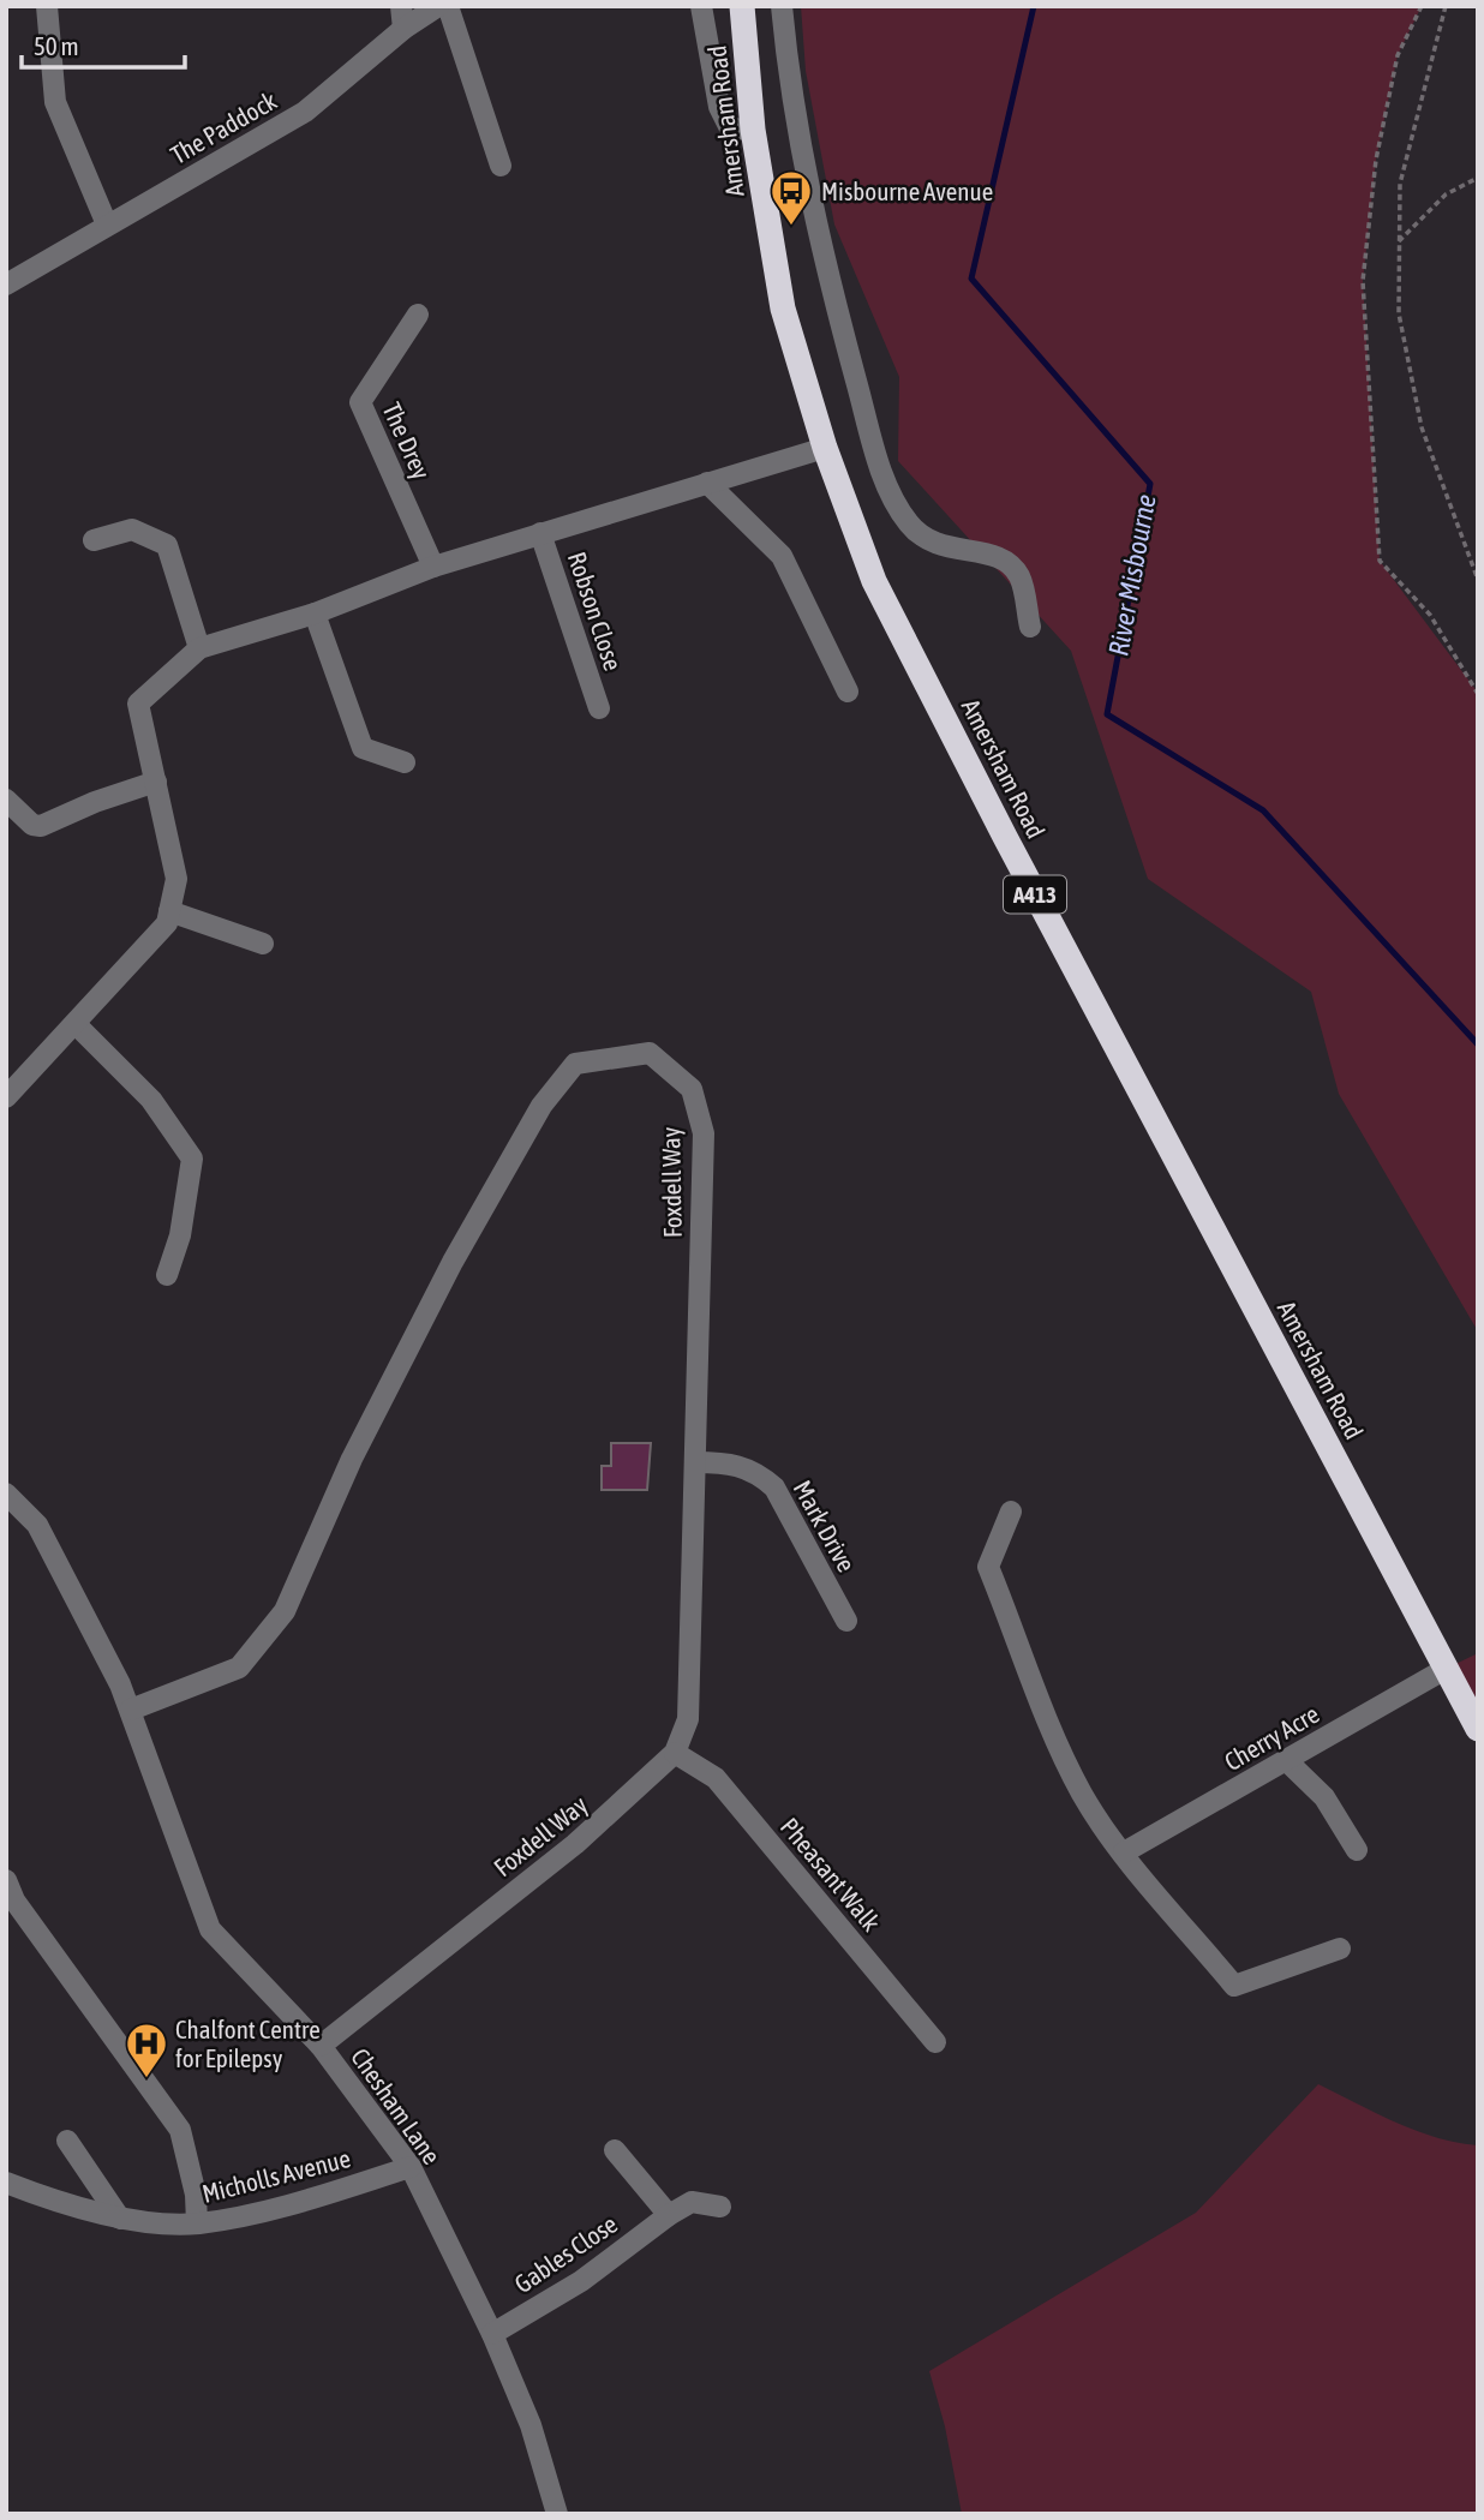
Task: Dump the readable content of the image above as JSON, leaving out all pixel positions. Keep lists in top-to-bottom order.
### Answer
{
  "streets": {
    "highway": ["Amersham Road", "A413"],
    "street": [
      "The Paddock",
      "The Drey",
      "Robson Close",
      "Foxdell Way",
      "Mark Drive",
      "Cherry Acre",
      "Pheasant Walk",
      "Chesham Lane",
      "Micholls Avenue",
      "Gables Close"
    ]
  },
  "crossings": [
    ["Amersham Road", "Cherry Acre"],
    ["Foxdell Way", "Mark Drive"],
    ["Foxdell Way", "Pheasant Walk"],
    ["Foxdell Way", "Chesham Lane"],
    ["Chesham Lane", "Micholls Avenue"],
    ["Chesham Lane", "Gables Close"]
  ],
  "water": ["River Misbourne"],
  "places": {
    "bus stop": ["Misbourne Avenue"],
    "hospital": ["Chalfont Centre for Epilepsy"]
  },
  "scale_bar": "50 m"
}
